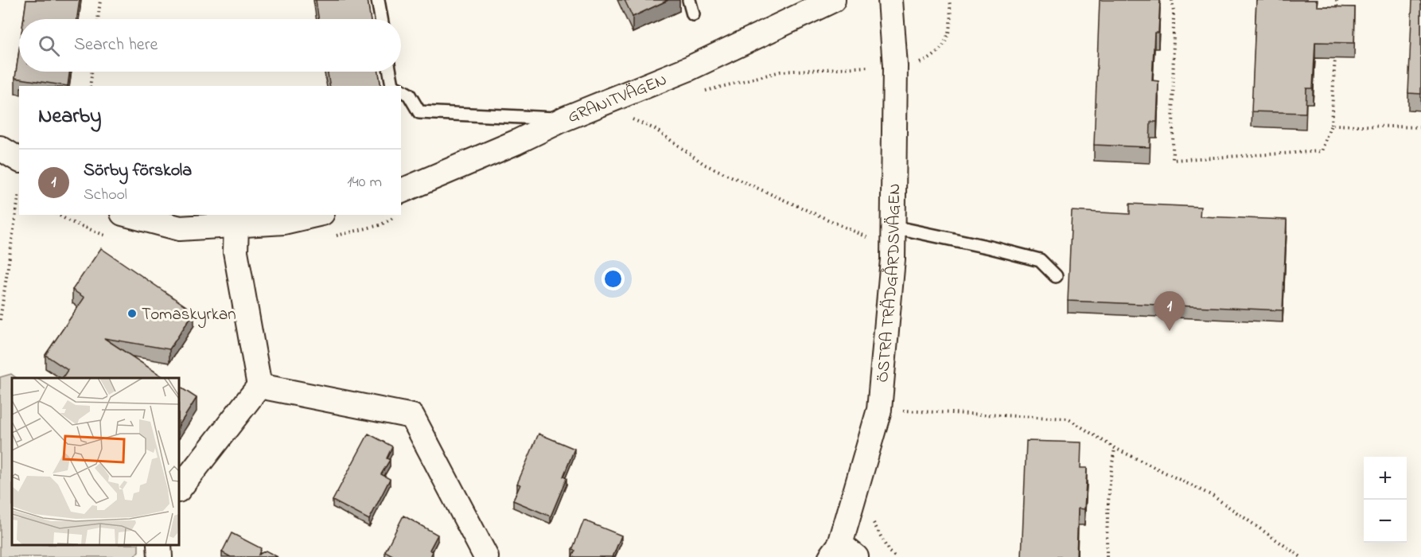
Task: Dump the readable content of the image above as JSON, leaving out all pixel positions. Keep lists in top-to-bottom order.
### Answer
{
  "streets": {
    "street": ["GRANITVÄGEN", "ÖSTRA TRÄDGÅRDSVÄGEN"]
  },
  "places": ["Tomaskyrkan"],
  "page": {
    "search": "Search here",
    "heading": "Nearby",
    "list": [
      {
        "mark": "1",
        "name": "Sörby förskola",
        "note": "School",
        "value": "140 m"
      }
    ],
    "pins": "1",
    "map_buttons": ["+", "−"]
  }
}
